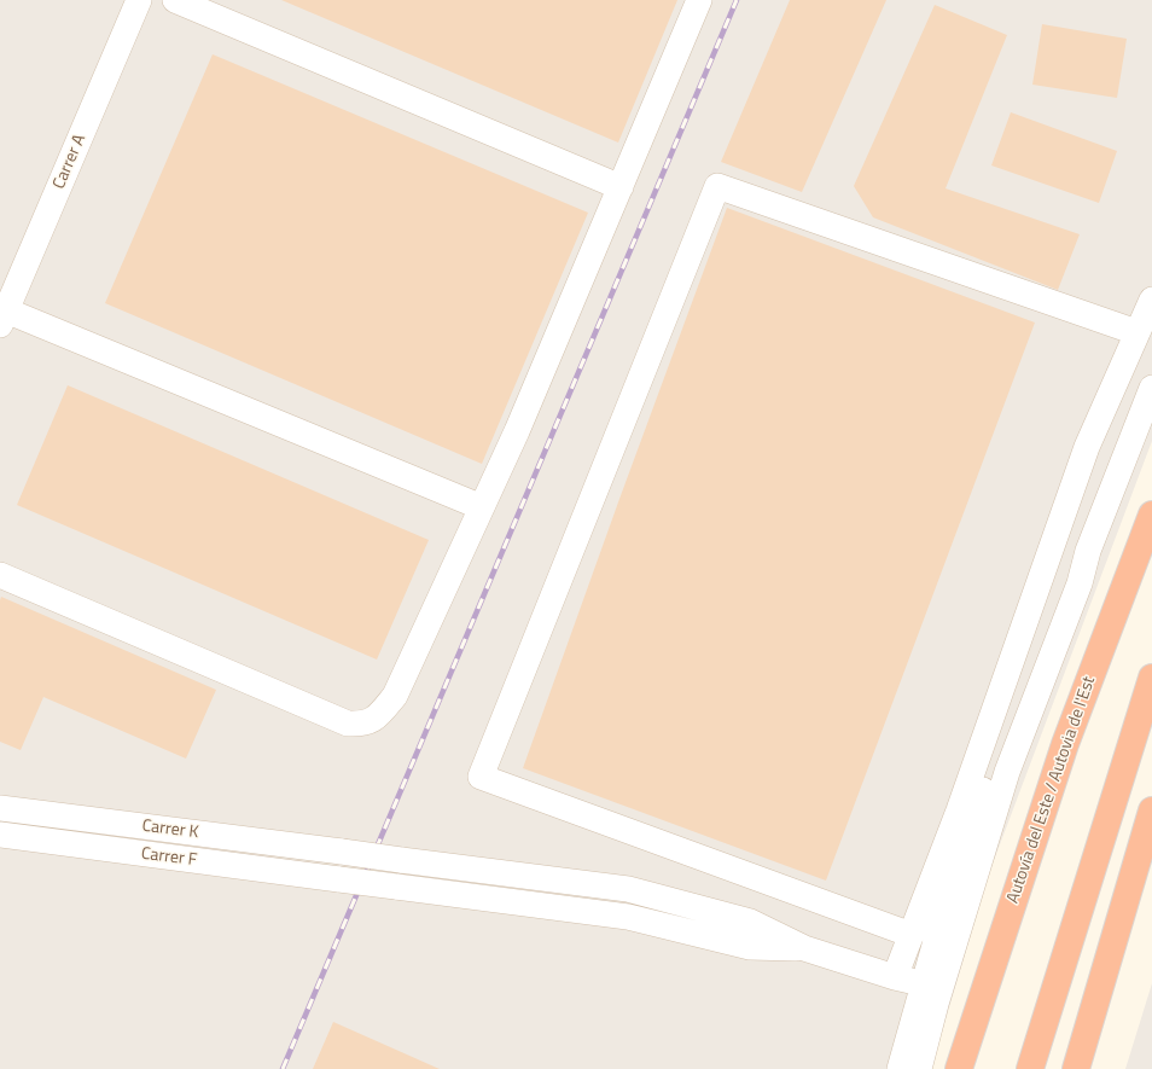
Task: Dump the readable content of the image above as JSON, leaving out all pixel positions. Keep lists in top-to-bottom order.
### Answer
{
  "streets": {
    "highway": ["Autovía del Este / Autovia de l'Est"],
    "street": ["Carrer A", "Carrer K", "Carrer F"]
  },
  "crossings": [
    ["Carrer K", "Carrer F"]
  ]
}
